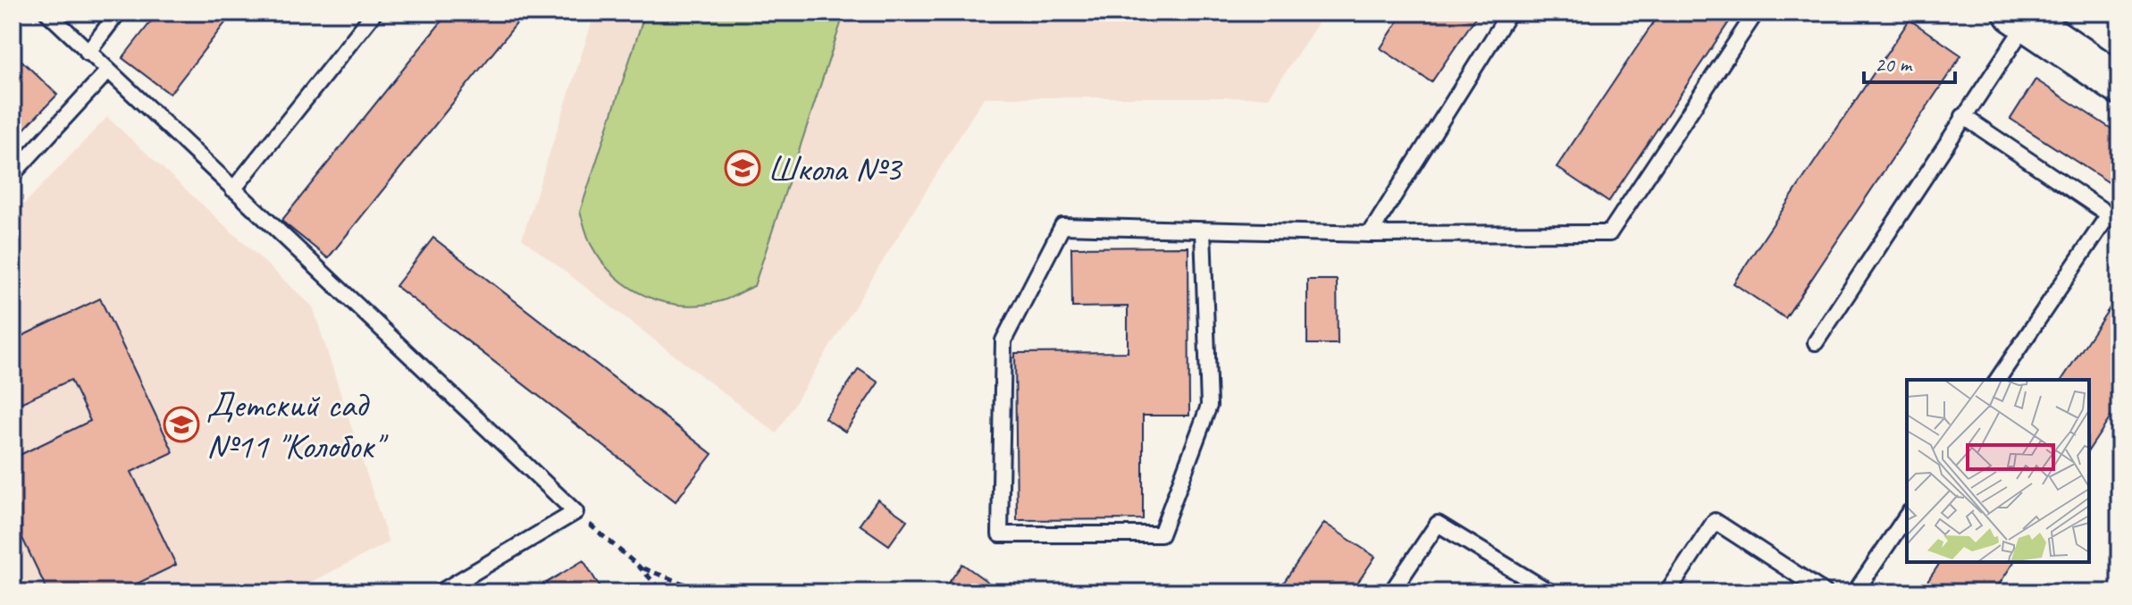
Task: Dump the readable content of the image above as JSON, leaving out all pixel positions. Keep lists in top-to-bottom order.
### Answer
{
  "places": {
    "school or university": ["Школа №3", "Детский сад №11 \"Колобок\""]
  },
  "scale_bar": "20 m"
}
